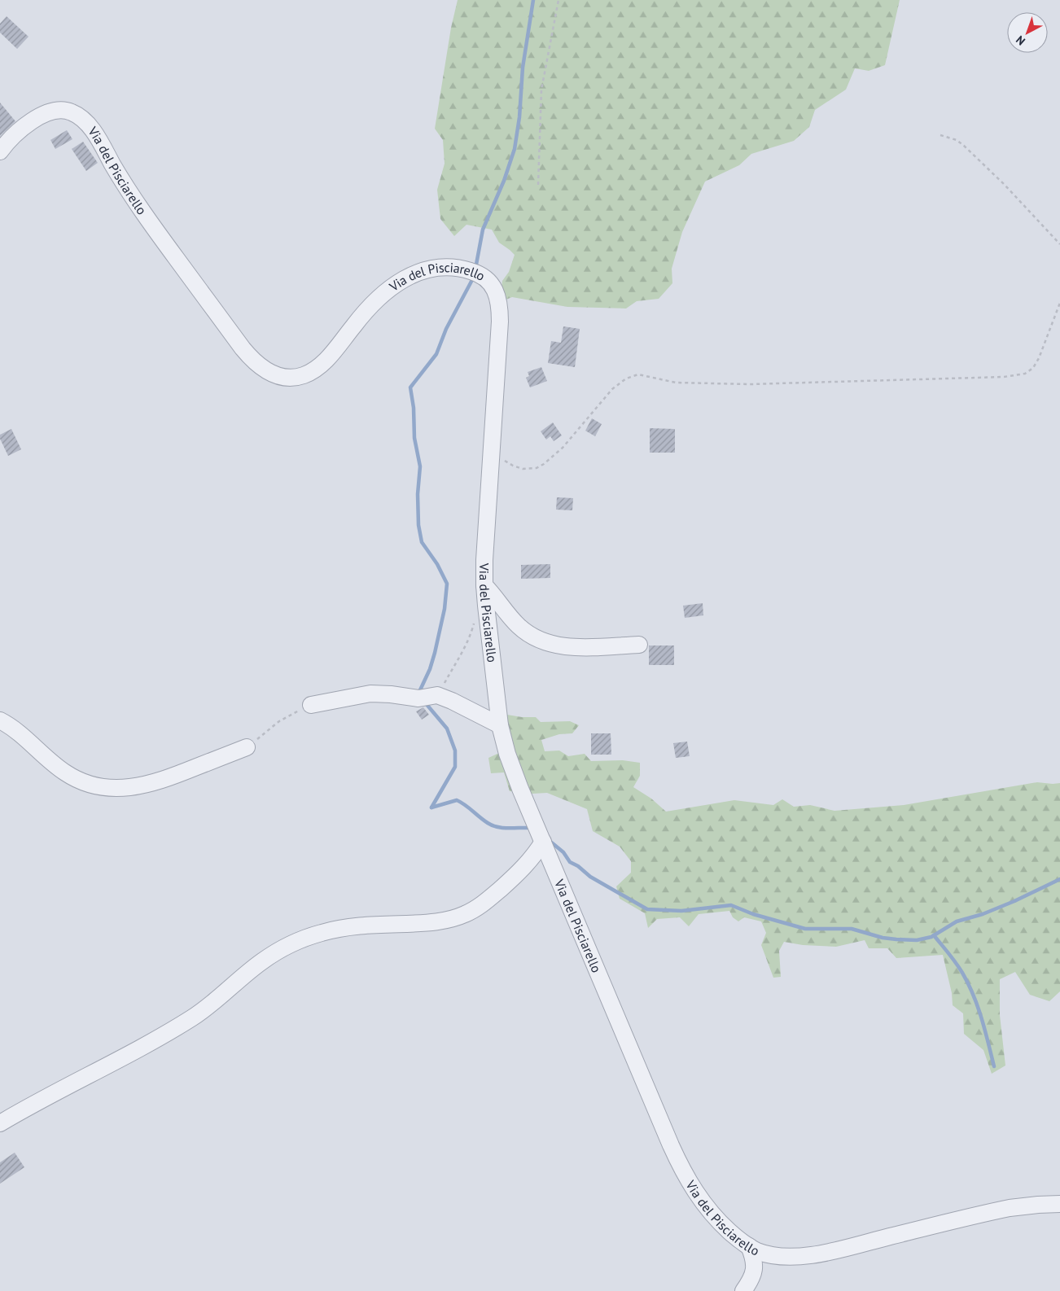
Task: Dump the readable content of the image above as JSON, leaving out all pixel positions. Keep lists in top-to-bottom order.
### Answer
{
  "streets": {
    "street": ["Via del Pisciarello"]
  },
  "north": "bottom left"
}
